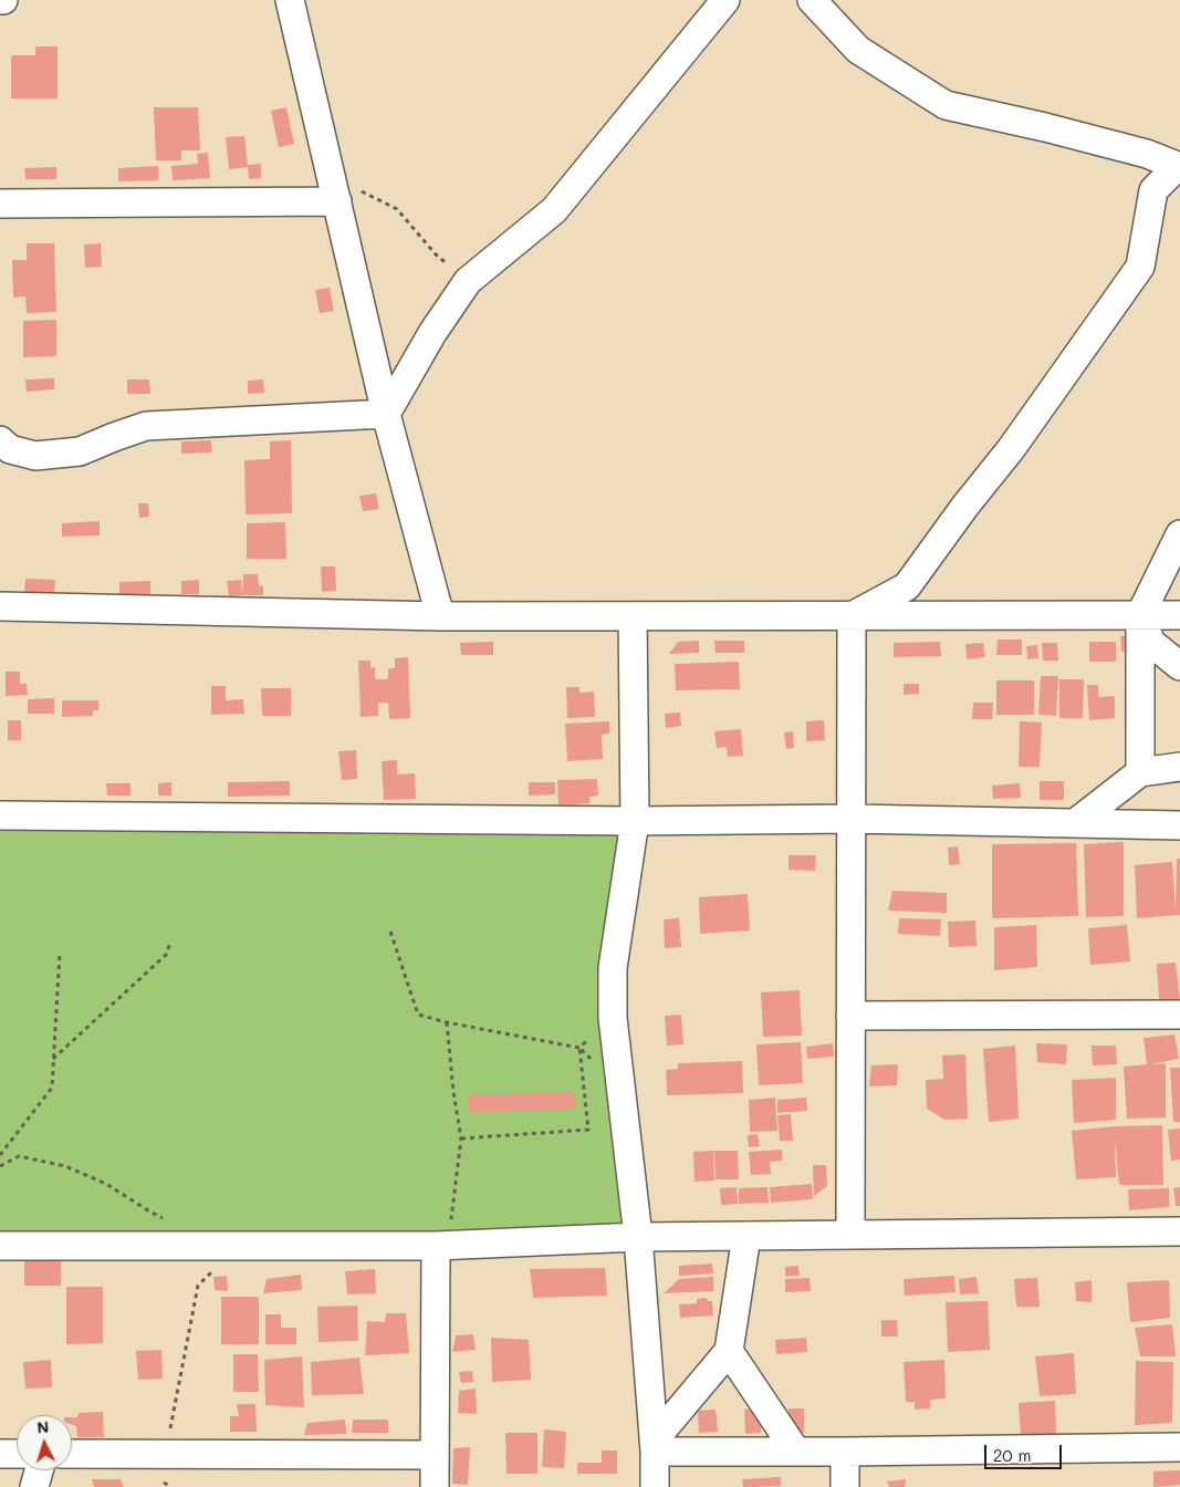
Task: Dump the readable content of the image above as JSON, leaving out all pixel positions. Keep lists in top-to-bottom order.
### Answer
{
  "scale_bar": "20 m",
  "north": "top"
}
